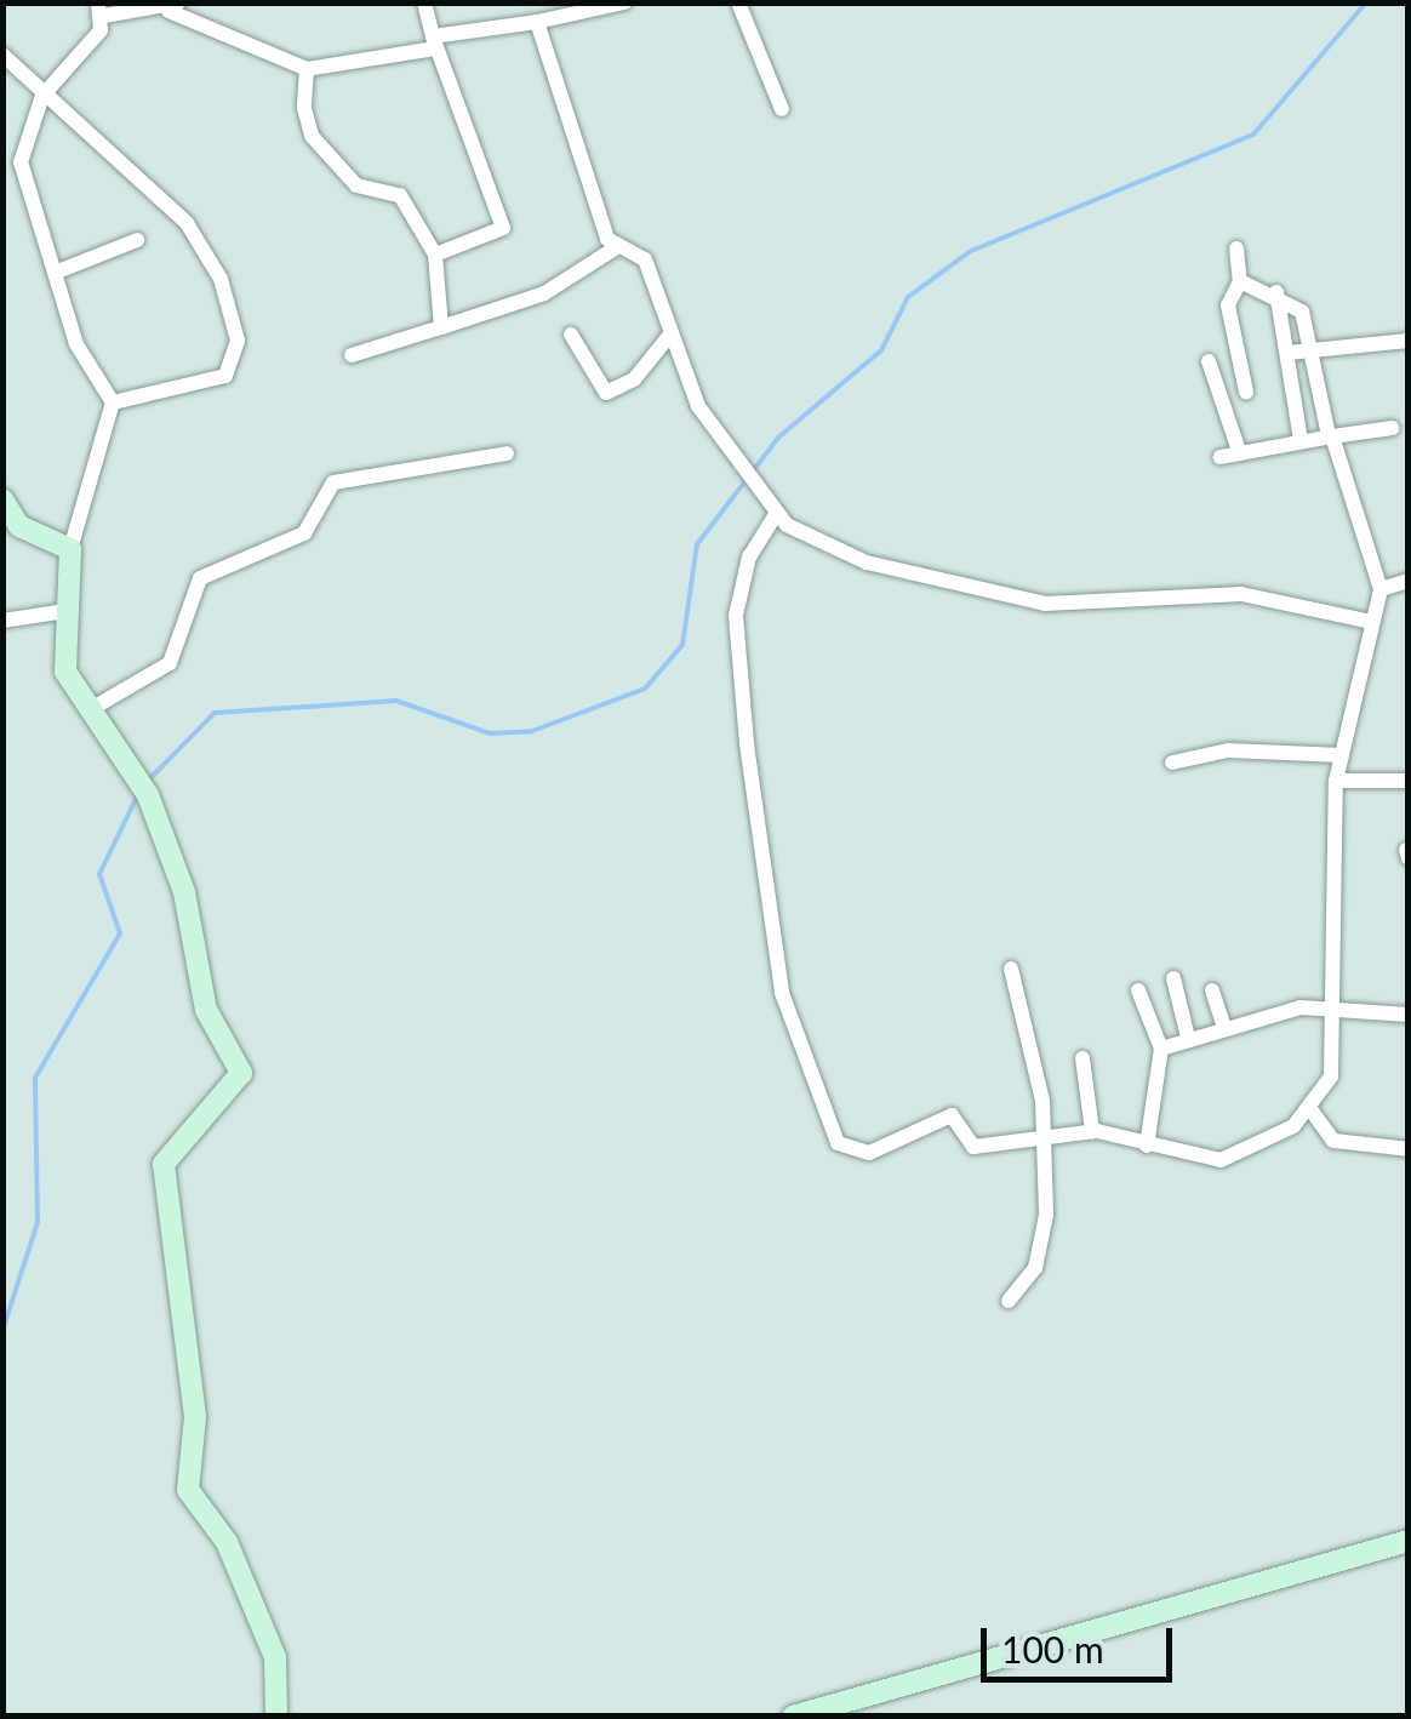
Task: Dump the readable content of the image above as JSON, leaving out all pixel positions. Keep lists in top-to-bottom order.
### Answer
{
  "scale_bar": "100 m"
}
